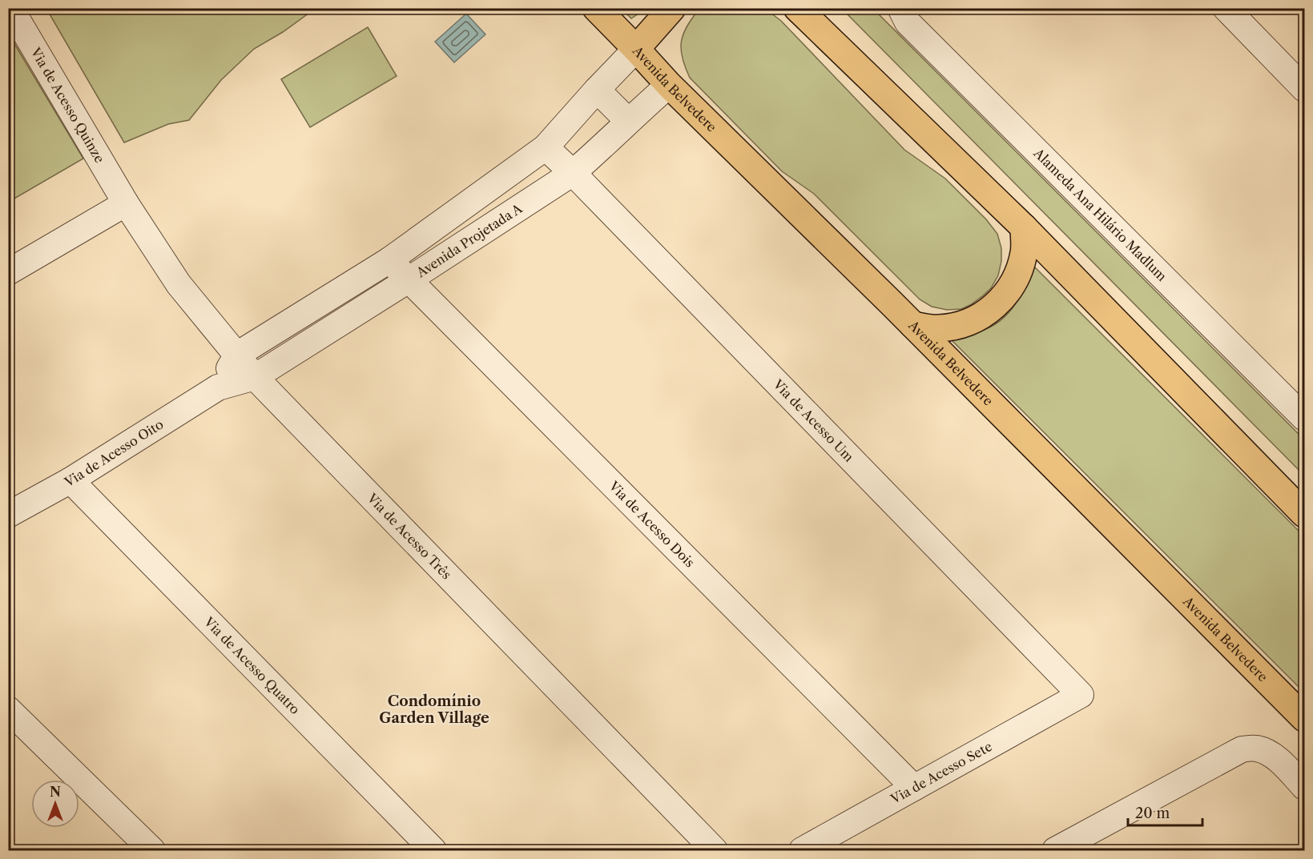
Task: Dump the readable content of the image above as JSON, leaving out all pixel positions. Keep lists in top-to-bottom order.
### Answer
{
  "streets": {
    "main road": ["Avenida Belvedere"],
    "street": [
      "Via de Acesso Quinze",
      "Alameda Ana Hilário Madlum",
      "Avenida Projetada A",
      "Via de Acesso Um",
      "Via de Acesso Oito",
      "Via de Acesso Dois",
      "Via de Acesso Três",
      "Via de Acesso Quatro",
      "Via de Acesso Sete"
    ]
  },
  "crossings": [
    ["Avenida Belvedere", "Avenida Projetada A"],
    ["Via de Acesso Quinze", "Via de Acesso Três"],
    ["Avenida Projetada A", "Via de Acesso Um"],
    ["Avenida Projetada A", "Via de Acesso Oito"],
    ["Avenida Projetada A", "Via de Acesso Dois"],
    ["Avenida Projetada A", "Via de Acesso Três"],
    ["Via de Acesso Um", "Via de Acesso Sete"],
    ["Via de Acesso Oito", "Via de Acesso Três"],
    ["Via de Acesso Oito", "Via de Acesso Quatro"],
    ["Via de Acesso Dois", "Via de Acesso Sete"]
  ],
  "districts": ["Condomínio Garden Village"],
  "scale_bar": "20 m",
  "north": "top"
}
